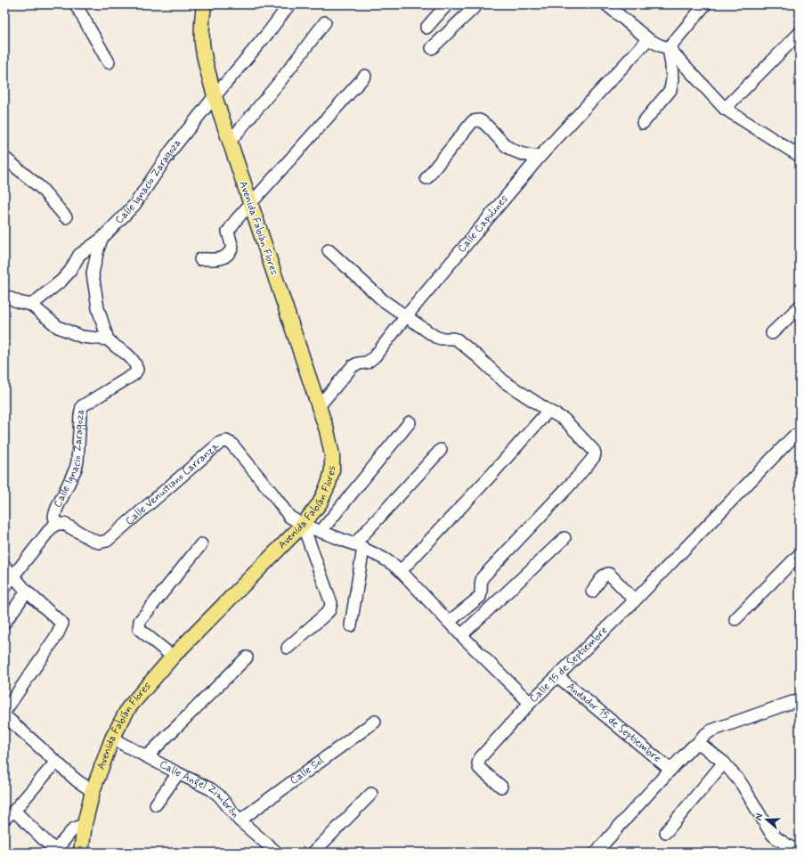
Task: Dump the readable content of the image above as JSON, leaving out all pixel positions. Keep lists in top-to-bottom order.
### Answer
{
  "streets": {
    "main road": ["Avenida Fabián Flores"],
    "street": [
      "Calle Ignacio Zaragoza",
      "Calle Capulines",
      "Calle Venustiano Carranza",
      "Calle 15 de Septiembre",
      "Andador 15 de Septiembre",
      "Calle Sol",
      "Calle Ángel Zimbrón"
    ]
  },
  "crossings": [
    ["Calle Ignacio Zaragoza", "Avenida Fabián Flores"],
    ["Calle Ignacio Zaragoza", "Calle Venustiano Carranza"],
    ["Calle Capulines", "Avenida Fabián Flores"],
    ["Avenida Fabián Flores", "Calle Venustiano Carranza"],
    ["Avenida Fabián Flores", "Calle 15 de Septiembre"],
    ["Avenida Fabián Flores", "Calle Ángel Zimbrón"],
    ["Calle Venustiano Carranza", "Calle 15 de Septiembre"],
    ["Calle 15 de Septiembre", "Andador 15 de Septiembre"],
    ["Calle Sol", "Calle Ángel Zimbrón"]
  ],
  "north": "left"
}
